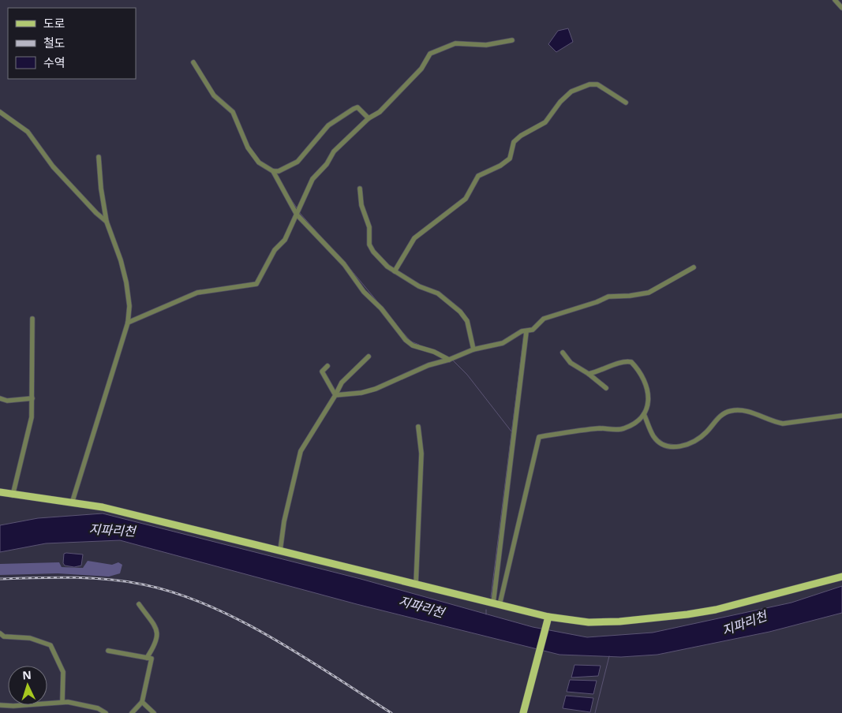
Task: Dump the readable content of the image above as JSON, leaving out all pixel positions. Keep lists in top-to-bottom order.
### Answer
{
  "water": ["지파리천"],
  "legend": ["도로", "철도", "수역"],
  "north": "top"
}
